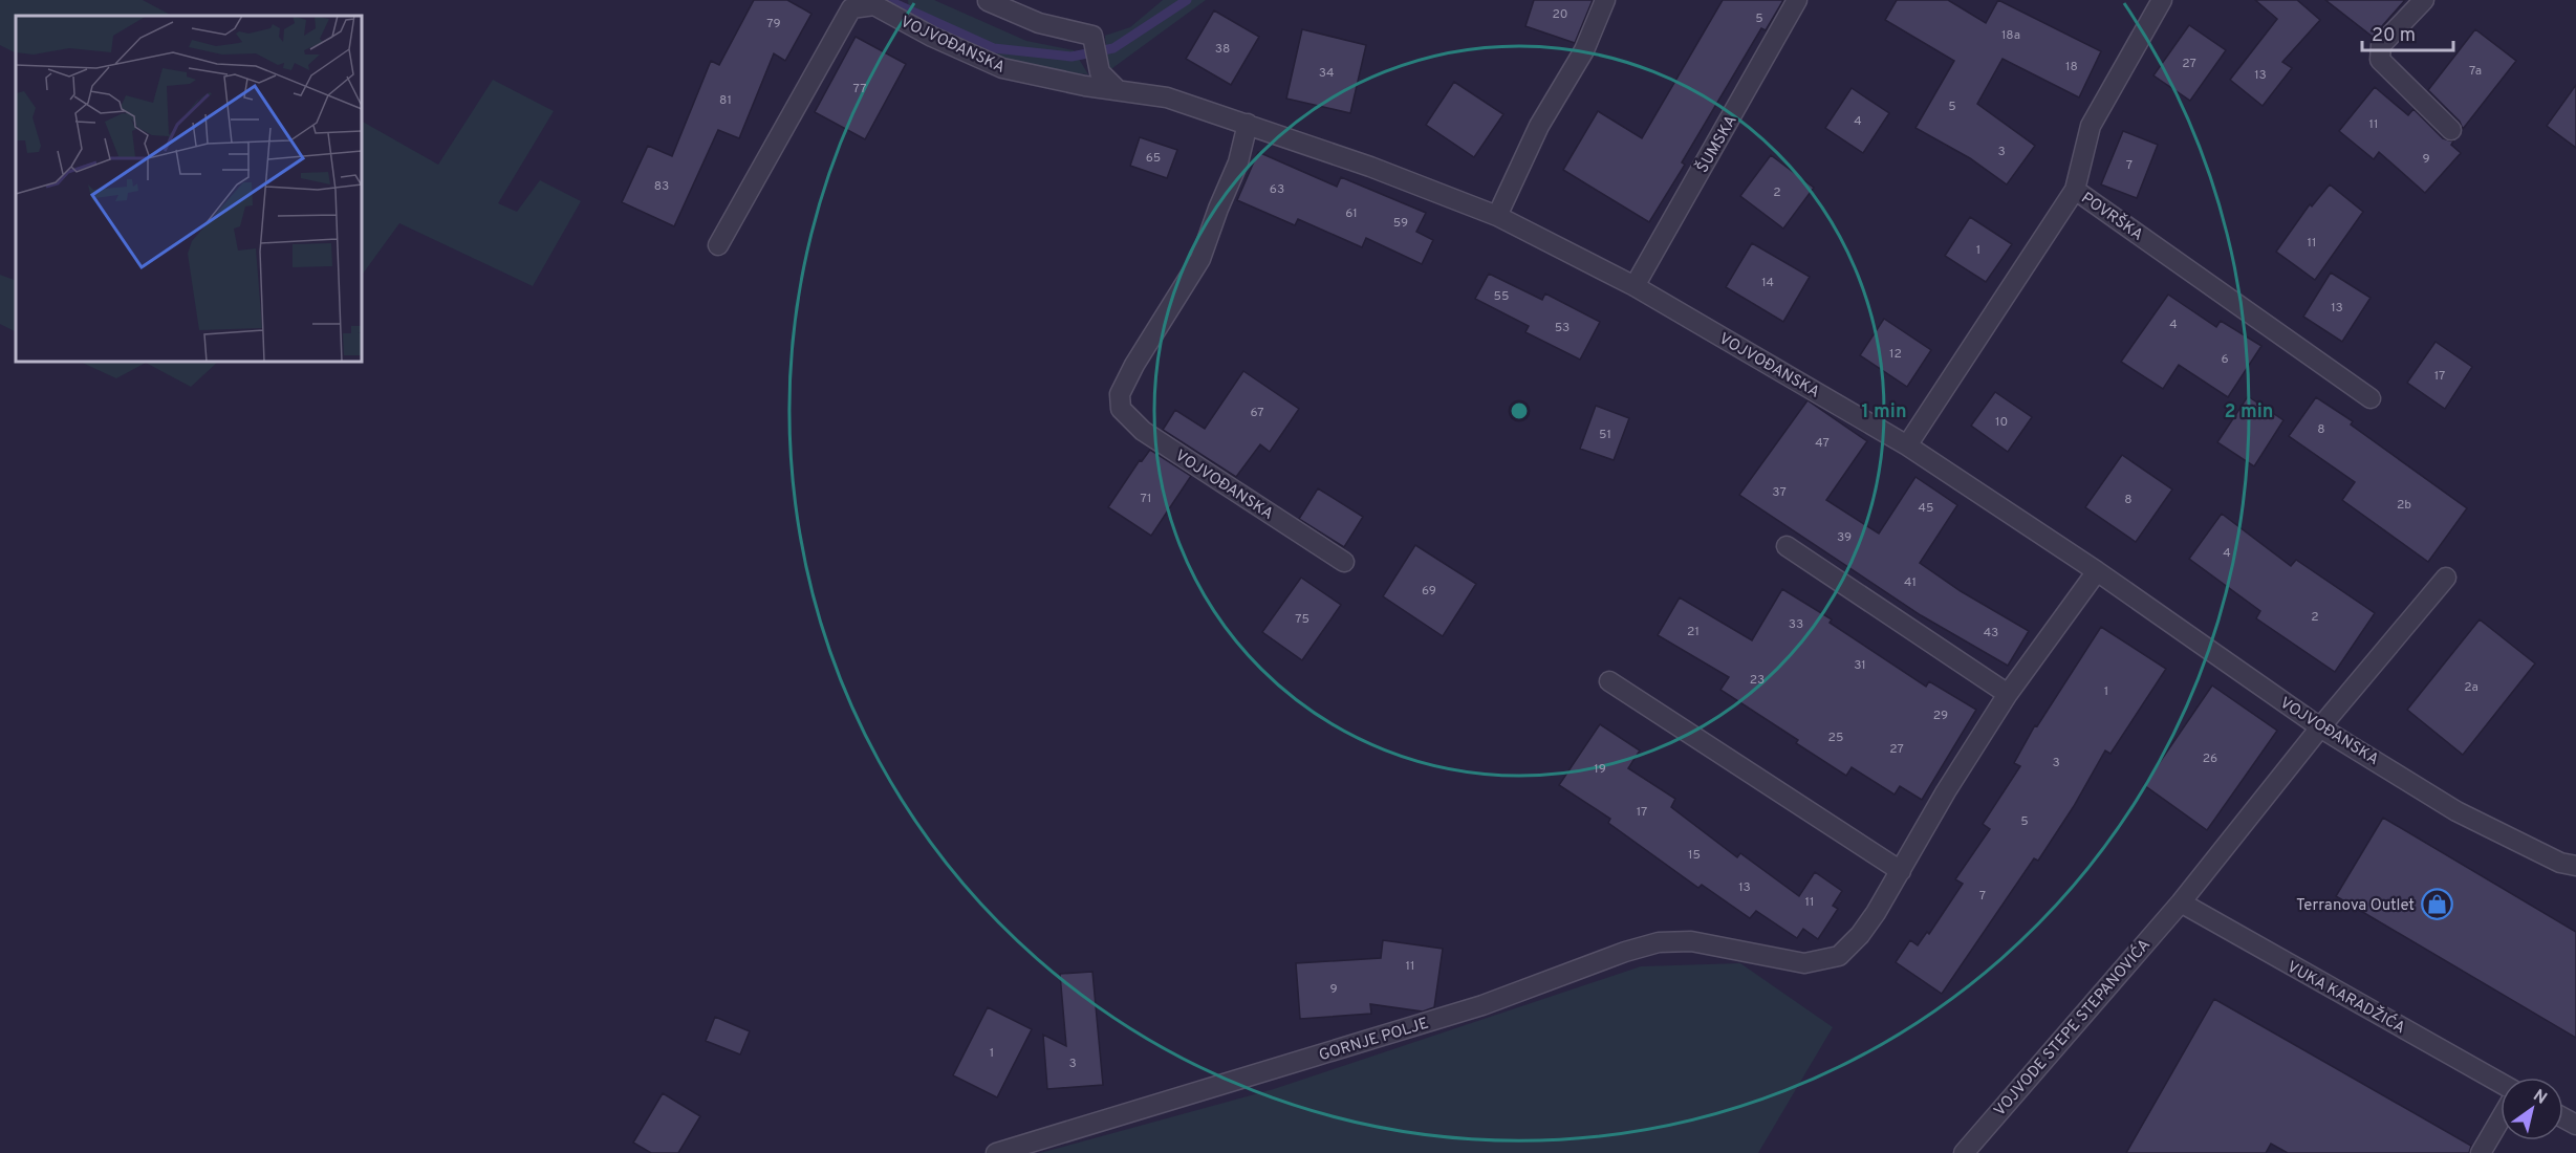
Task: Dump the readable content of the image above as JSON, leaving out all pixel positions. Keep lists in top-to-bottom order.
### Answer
{
  "streets": {
    "street": [
      "VOJVOĐANSKA",
      "ŠUMSKA",
      "POVRŠKA",
      "VUKA KARADŽIĆA",
      "VOJVODE STEPE STEPANOVIĆA",
      "GORNJE POLJE"
    ]
  },
  "crossings": [
    ["VOJVOĐANSKA", "ŠUMSKA"],
    ["VOJVOĐANSKA", "POVRŠKA"],
    ["VOJVOĐANSKA", "VOJVODE STEPE STEPANOVIĆA"],
    ["VUKA KARADŽIĆA", "VOJVODE STEPE STEPANOVIĆA"]
  ],
  "places": {
    "shop": ["Terranova Outlet"]
  },
  "house_numbers": [
    "20",
    "5",
    "79",
    "18a",
    "38",
    "27",
    "18",
    "7a",
    "34",
    "13",
    "77",
    "81",
    "5",
    "4",
    "11",
    "3",
    "65",
    "9",
    "7",
    "83",
    "63",
    "2",
    "61",
    "59",
    "11",
    "1",
    "14",
    "55",
    "13",
    "4",
    "53",
    "12",
    "6",
    "17",
    "67",
    "10",
    "8",
    "51",
    "47",
    "37",
    "71",
    "8",
    "2b",
    "45",
    "39",
    "4",
    "41",
    "69",
    "2",
    "75",
    "33",
    "21",
    "43",
    "31",
    "23",
    "2a",
    "1",
    "29",
    "25",
    "27",
    "26",
    "3",
    "19",
    "17",
    "5",
    "15",
    "13",
    "7",
    "11",
    "11",
    "9",
    "1",
    "3"
  ],
  "scale_bar": "20 m",
  "north": "top right",
  "rings": ["1 min", "2 min"]
}
